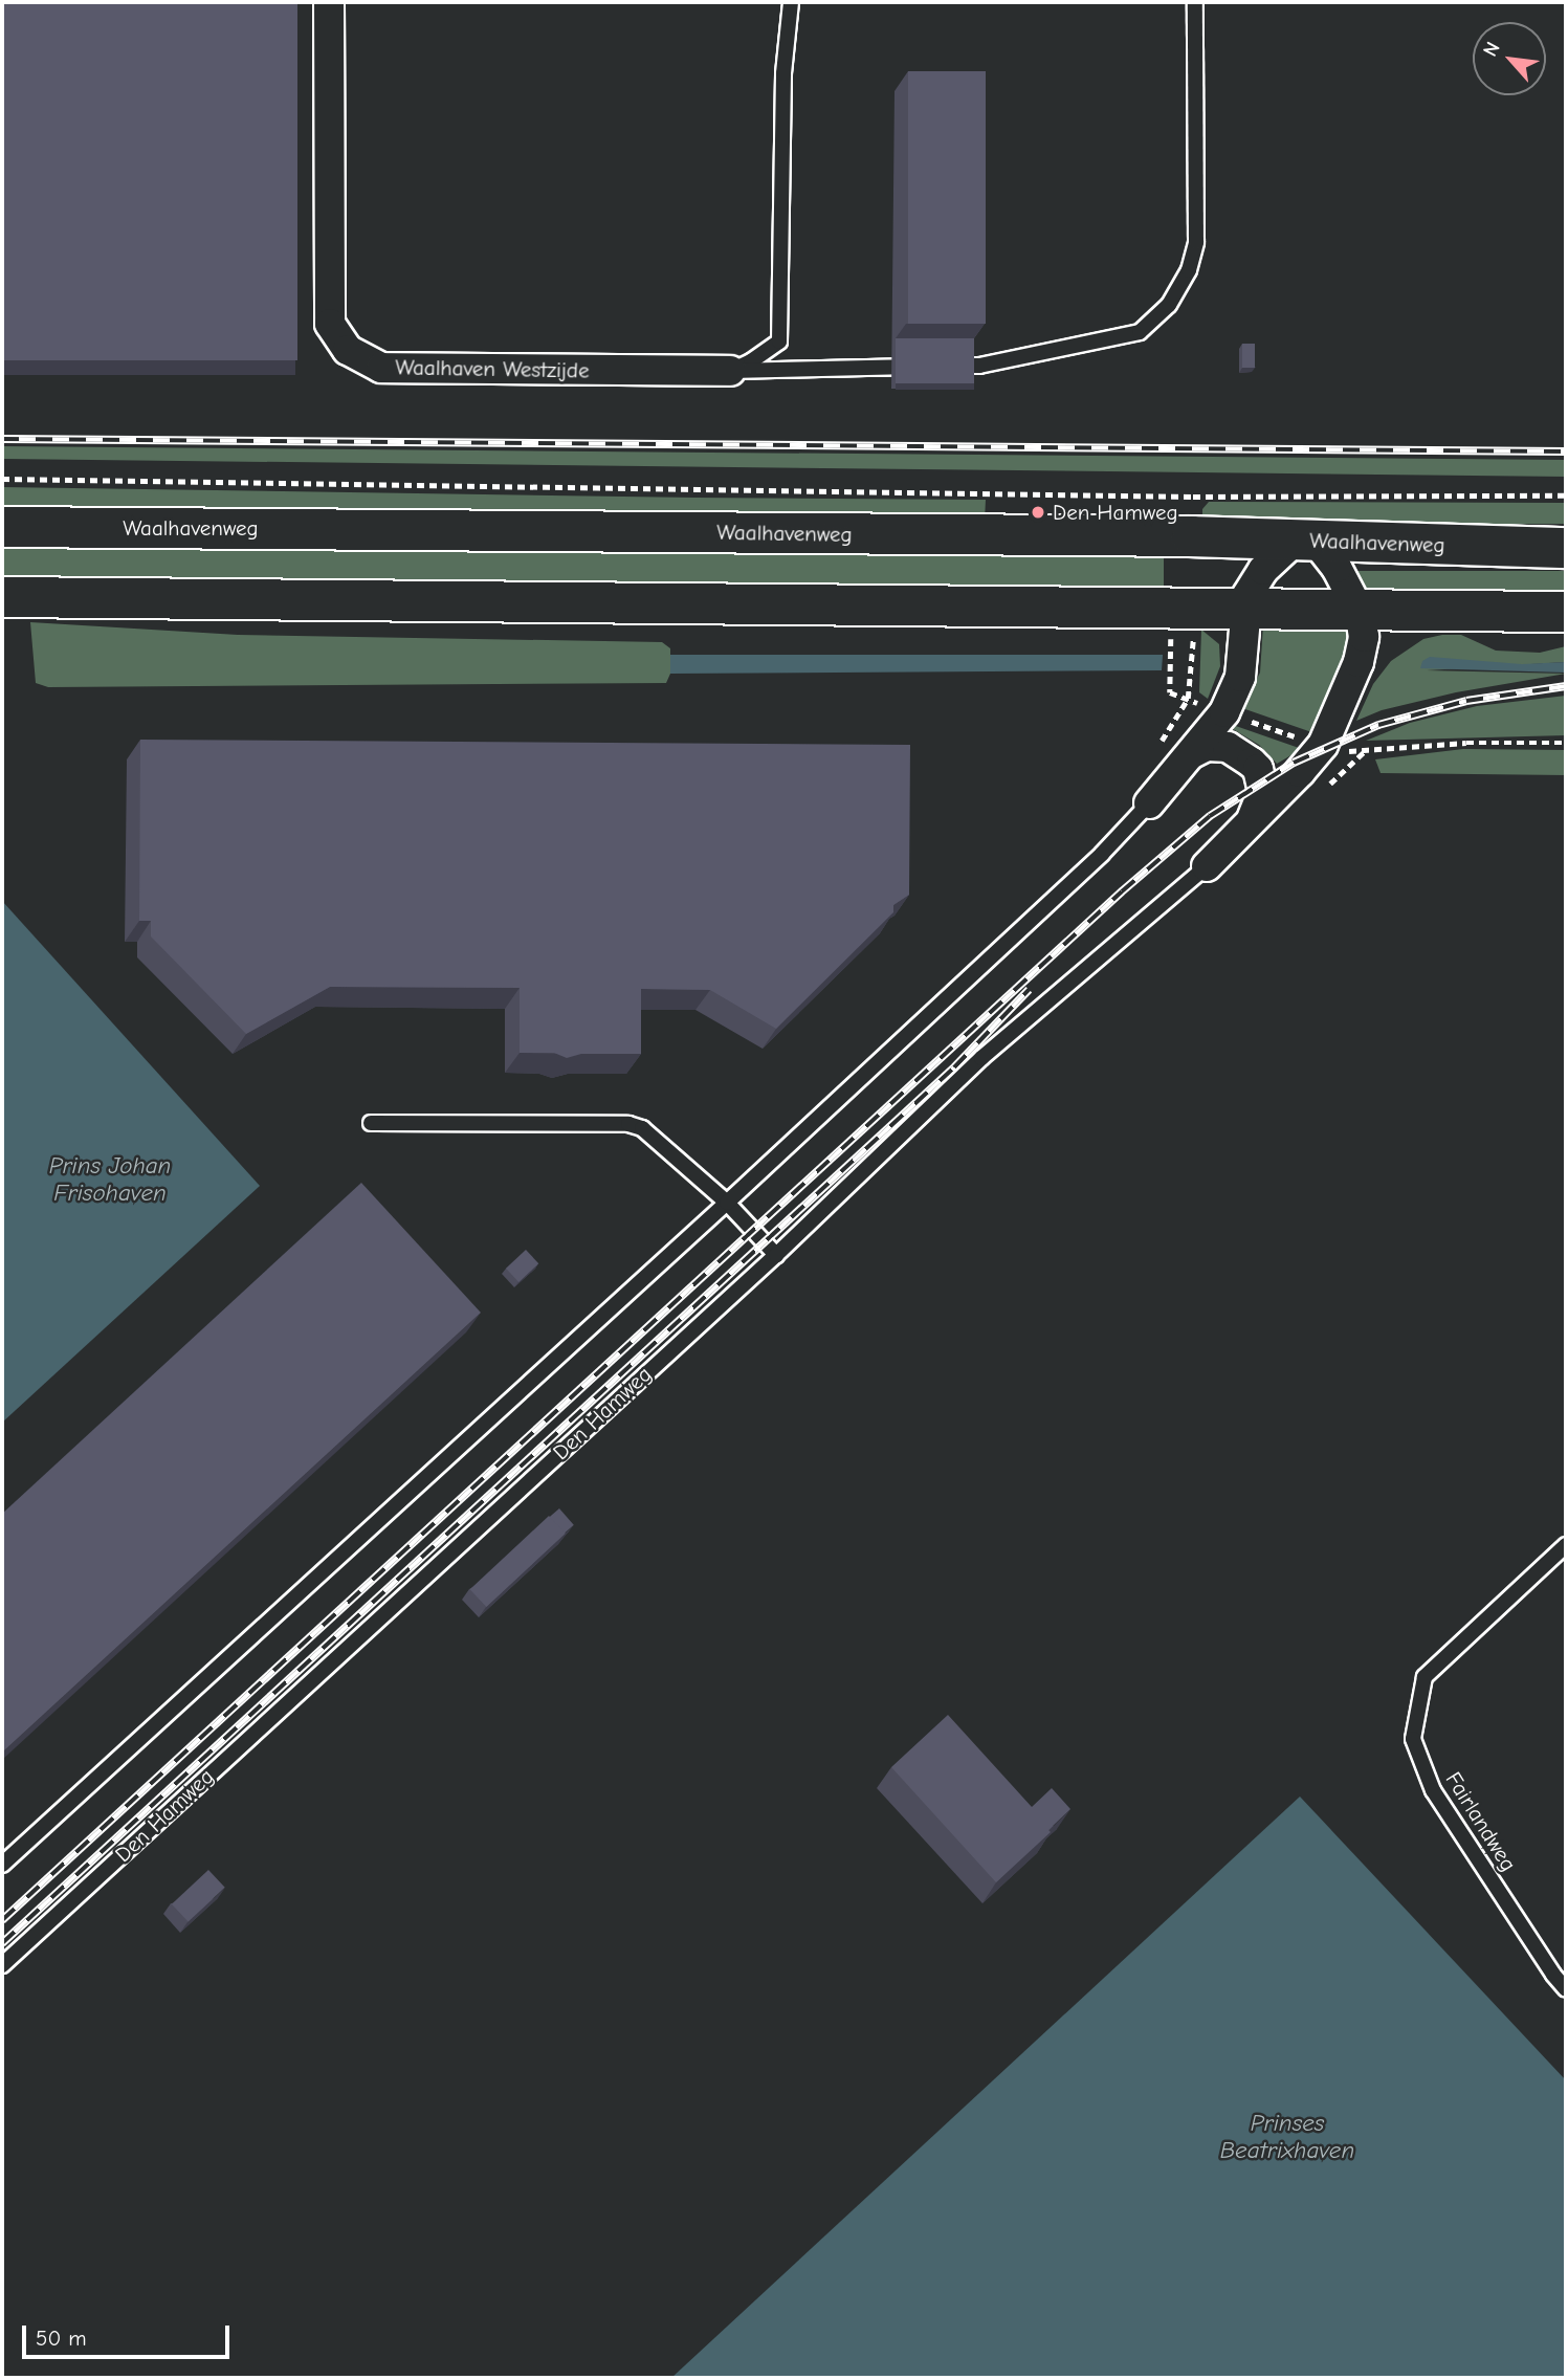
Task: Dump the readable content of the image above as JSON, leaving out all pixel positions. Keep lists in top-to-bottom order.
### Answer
{
  "streets": {
    "street": ["Waalhaven Westzijde", "Waalhavenweg"],
    "lane": ["Den Hamweg", "Fairlandweg"]
  },
  "water": ["Prins Johan Frisohaven", "Prinses Beatrixhaven"],
  "places": ["Den Hamweg"],
  "scale_bar": "50 m",
  "north": "top left"
}
